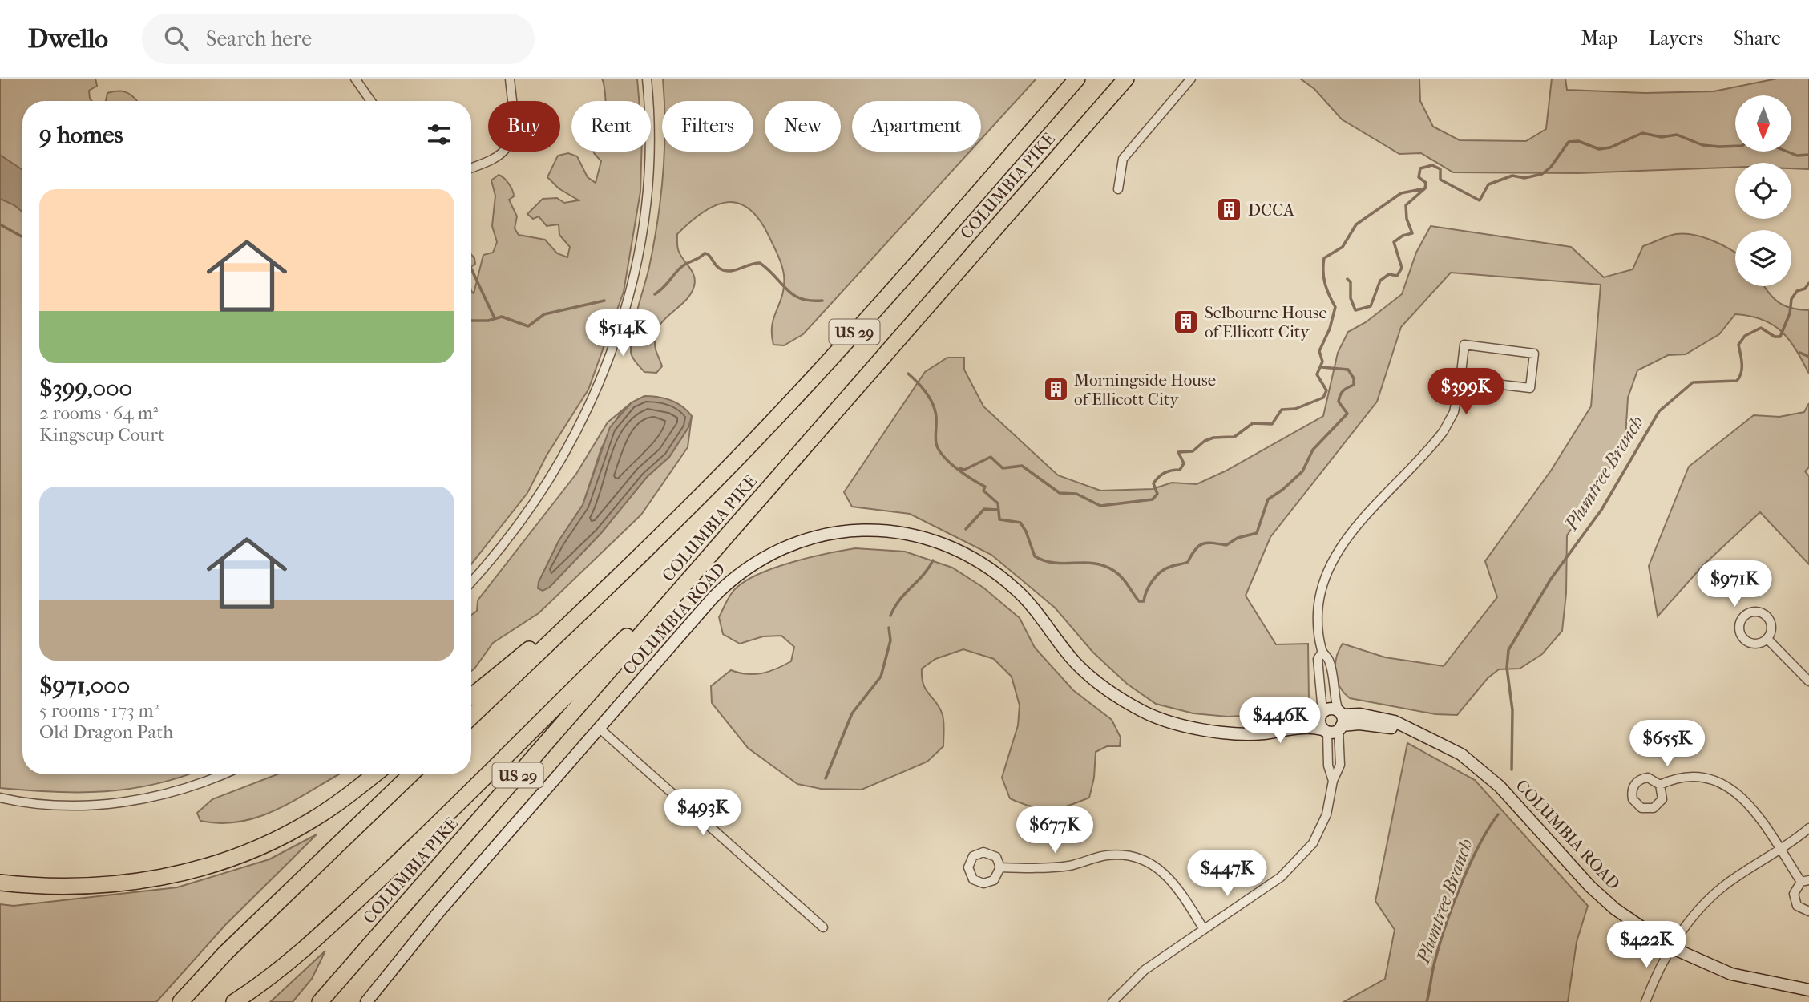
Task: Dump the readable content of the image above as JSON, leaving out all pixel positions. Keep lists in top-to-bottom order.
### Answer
{
  "streets": {
    "highway": ["COLUMBIA PIKE", "US 29"],
    "street": ["COLUMBIA ROAD"]
  },
  "water": ["Plumtree Branch"],
  "places": {
    "building": ["DCCA", "Selbourne House of Ellicott City", "Morningside House of Ellicott City"]
  },
  "north": "bottom",
  "page": {
    "header": "Dwello",
    "search": "Search here",
    "nav": ["Map", "Layers", "Share"],
    "chip": [
      "Buy",
      "Rent",
      "Filters",
      "New",
      "Apartment"
    ],
    "heading": "9 homes",
    "list": [
      {
        "name": "$399,000",
        "note": "2 rooms · 64 m² · Kingscup Court"
      },
      {
        "name": "$971,000",
        "note": "5 rooms · 173 m² · Old Dragon Path"
      }
    ],
    "price": [
      "$514K",
      "$399K",
      "$971K",
      "$446K",
      "$655K",
      "$493K",
      "$677K",
      "$447K",
      "$422K"
    ]
  }
}
